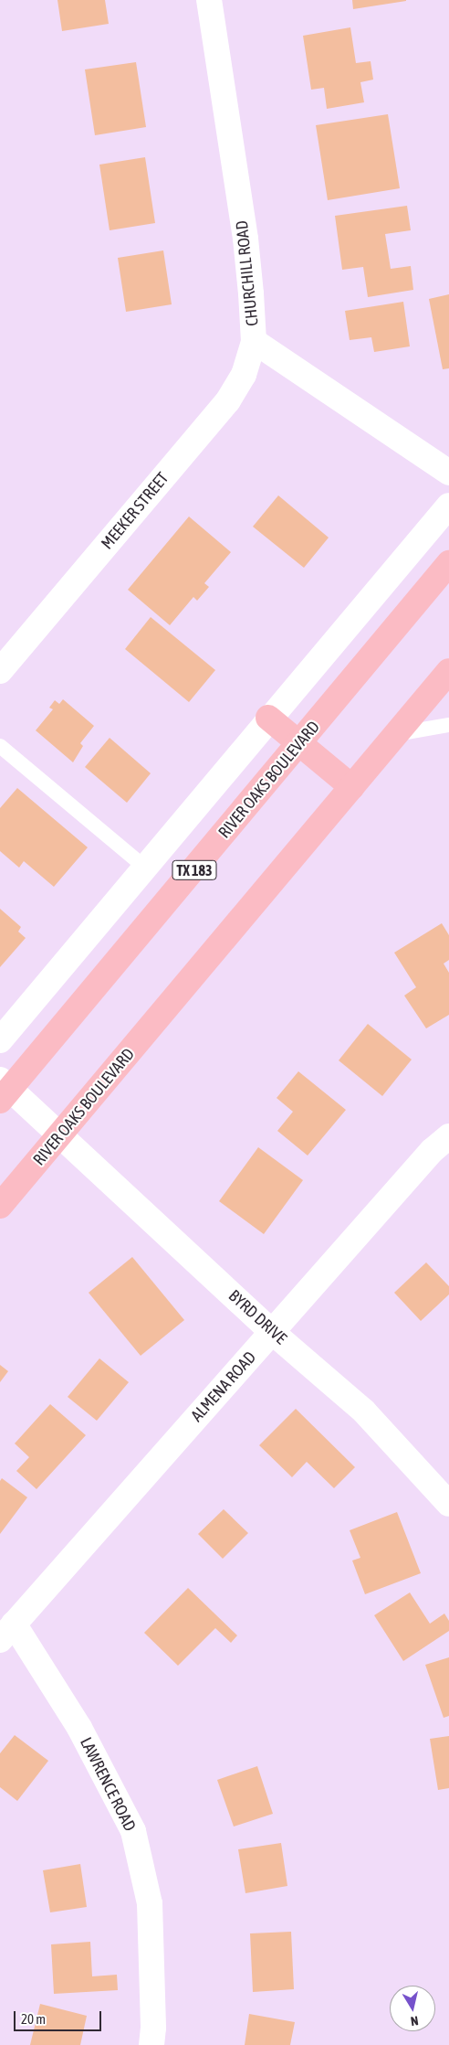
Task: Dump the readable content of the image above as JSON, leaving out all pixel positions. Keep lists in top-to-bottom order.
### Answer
{
  "streets": {
    "main road": ["RIVER OAKS BOULEVARD", "TX 183"],
    "street": [
      "CHURCHILL ROAD",
      "MEEKER STREET",
      "BYRD DRIVE",
      "ALMENA ROAD",
      "LAWRENCE ROAD"
    ]
  },
  "crossings": [
    ["CHURCHILL ROAD", "MEEKER STREET"],
    ["RIVER OAKS BOULEVARD", "BYRD DRIVE"],
    ["BYRD DRIVE", "ALMENA ROAD"],
    ["ALMENA ROAD", "LAWRENCE ROAD"]
  ],
  "scale_bar": "20 m",
  "north": "bottom"
}
